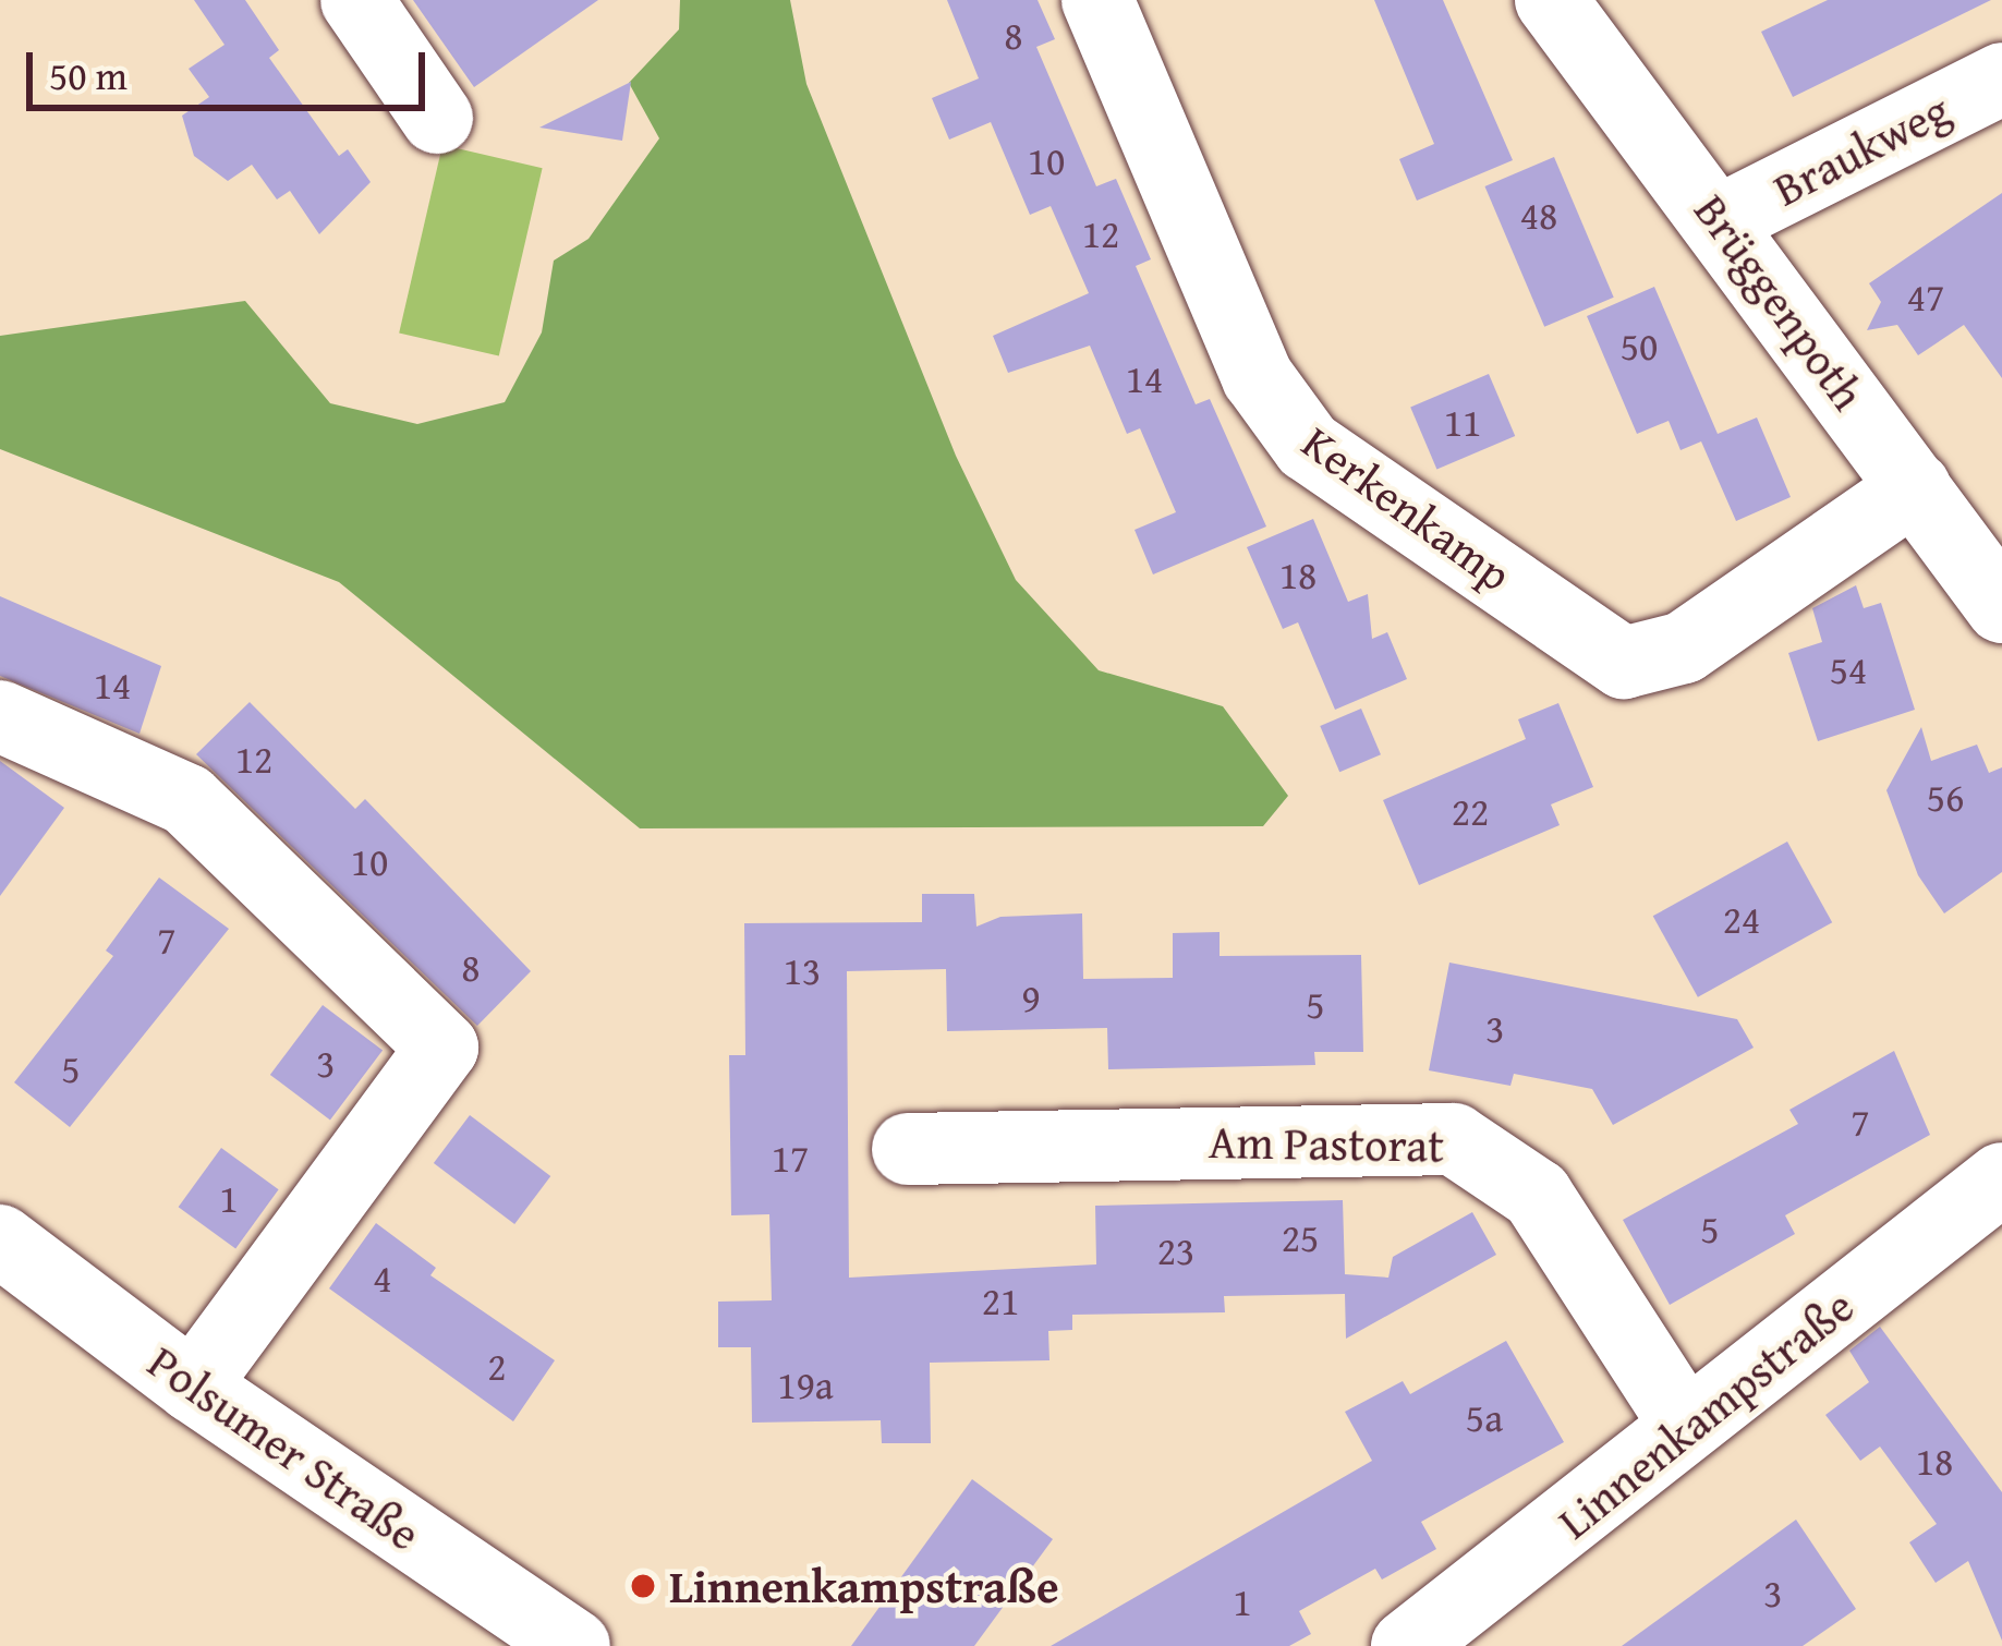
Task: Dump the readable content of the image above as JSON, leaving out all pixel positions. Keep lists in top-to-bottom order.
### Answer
{
  "streets": {
    "street": [
      "Braukweg",
      "Brüggenpoth",
      "Kerkenkamp",
      "Am Pastorat",
      "Linnenkampstraße",
      "Polsumer Straße"
    ]
  },
  "crossings": [
    ["Braukweg", "Brüggenpoth"],
    ["Brüggenpoth", "Kerkenkamp"],
    ["Am Pastorat", "Linnenkampstraße"]
  ],
  "places": ["Linnenkampstraße"],
  "house_numbers": [
    "8",
    "10",
    "48",
    "12",
    "47",
    "50",
    "14",
    "11",
    "18",
    "54",
    "14",
    "12",
    "56",
    "22",
    "10",
    "24",
    "7",
    "8",
    "13",
    "9",
    "5",
    "3",
    "3",
    "5",
    "7",
    "17",
    "1",
    "5",
    "25",
    "23",
    "4",
    "21",
    "2",
    "19a",
    "5a",
    "18",
    "3",
    "1"
  ],
  "scale_bar": "50 m"
}
